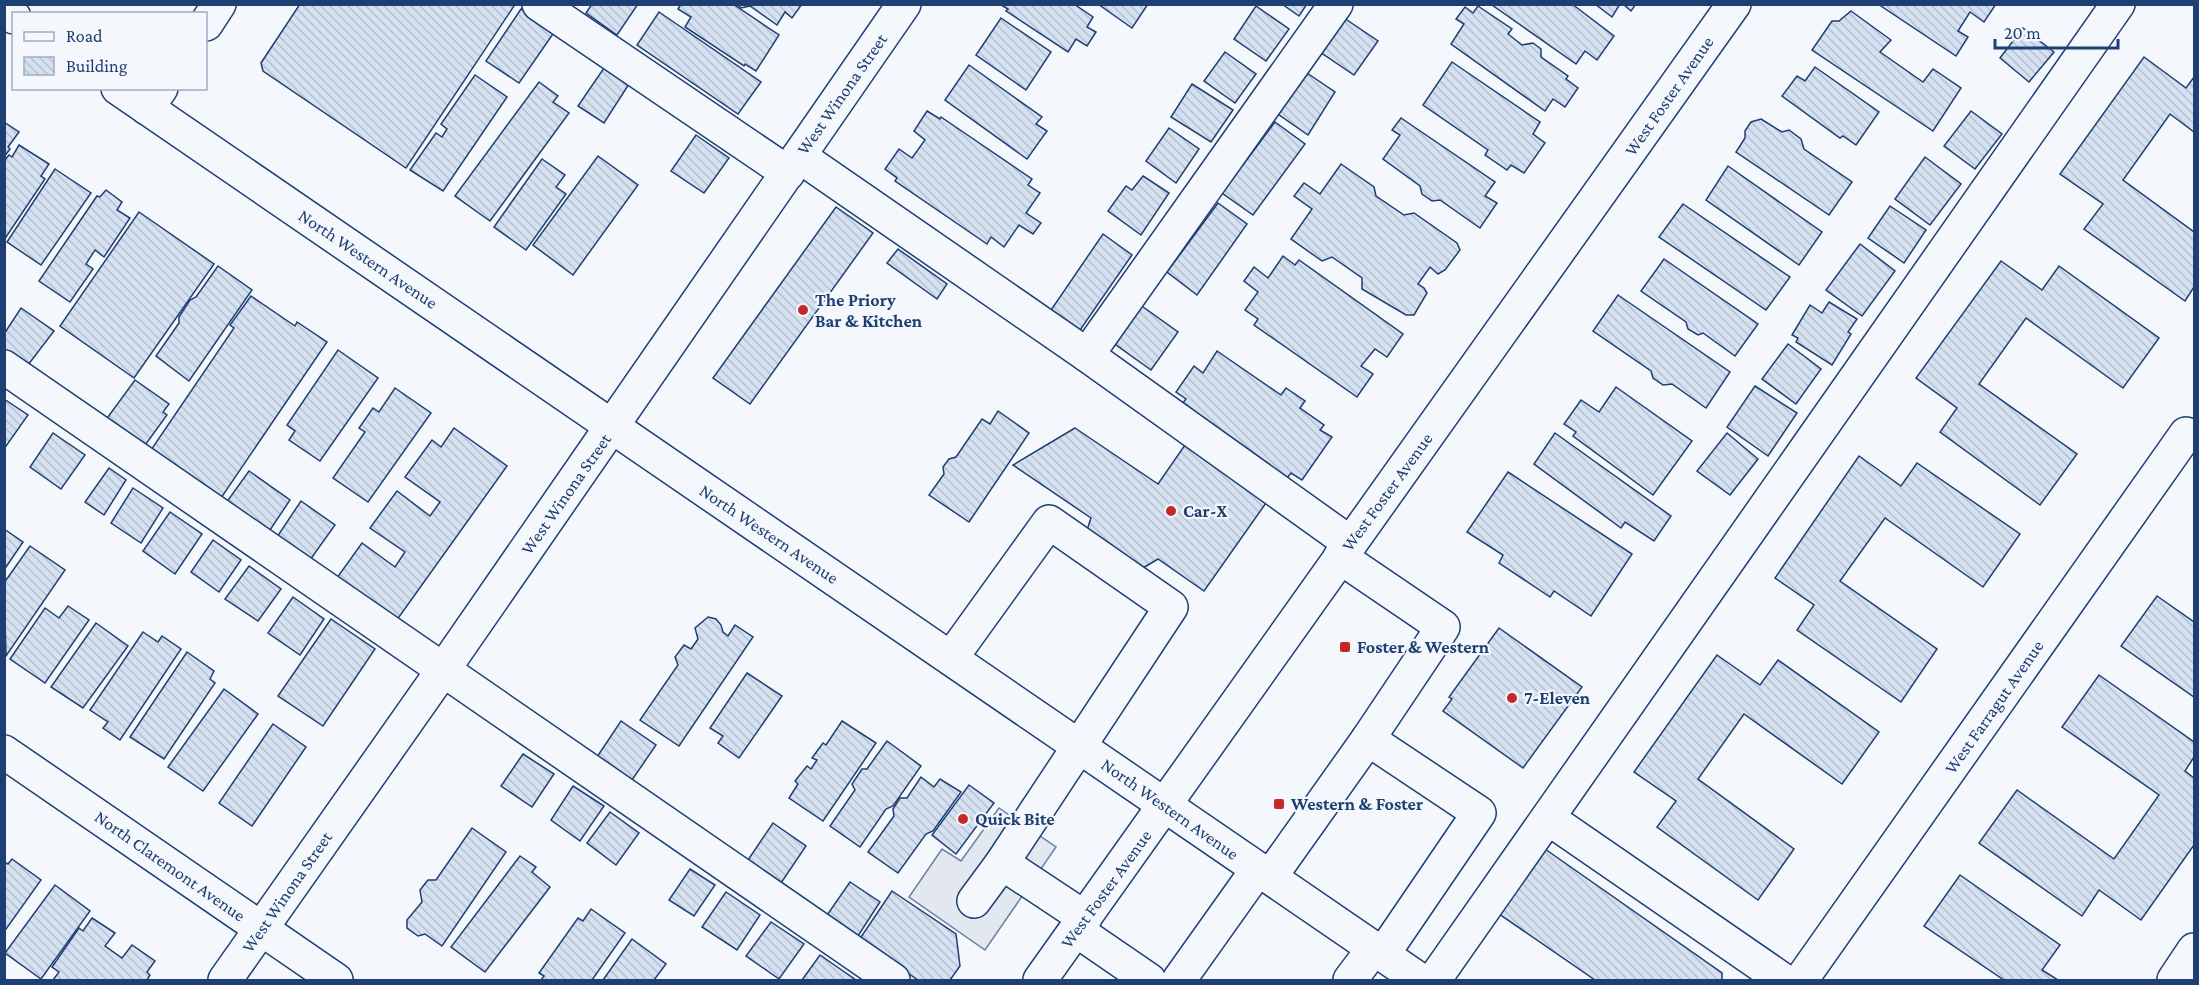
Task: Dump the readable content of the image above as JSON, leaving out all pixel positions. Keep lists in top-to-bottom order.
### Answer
{
  "streets": {
    "main road": [
      "West Winona Street",
      "West Foster Avenue",
      "North Western Avenue",
      "West Farragut Avenue",
      "North Claremont Avenue"
    ]
  },
  "crossings": [
    ["West Winona Street", "North Western Avenue"],
    ["West Winona Street", "North Claremont Avenue"],
    ["West Foster Avenue", "North Western Avenue"]
  ],
  "places": {
    "other": [
      "The Priory Bar & Kitchen",
      "Car-X",
      "7-Eleven",
      "Quick Bite"
    ],
    "transit": ["Foster & Western", "Western & Foster"]
  },
  "legend": ["Road", "Building"],
  "scale_bar": "20 m"
}
